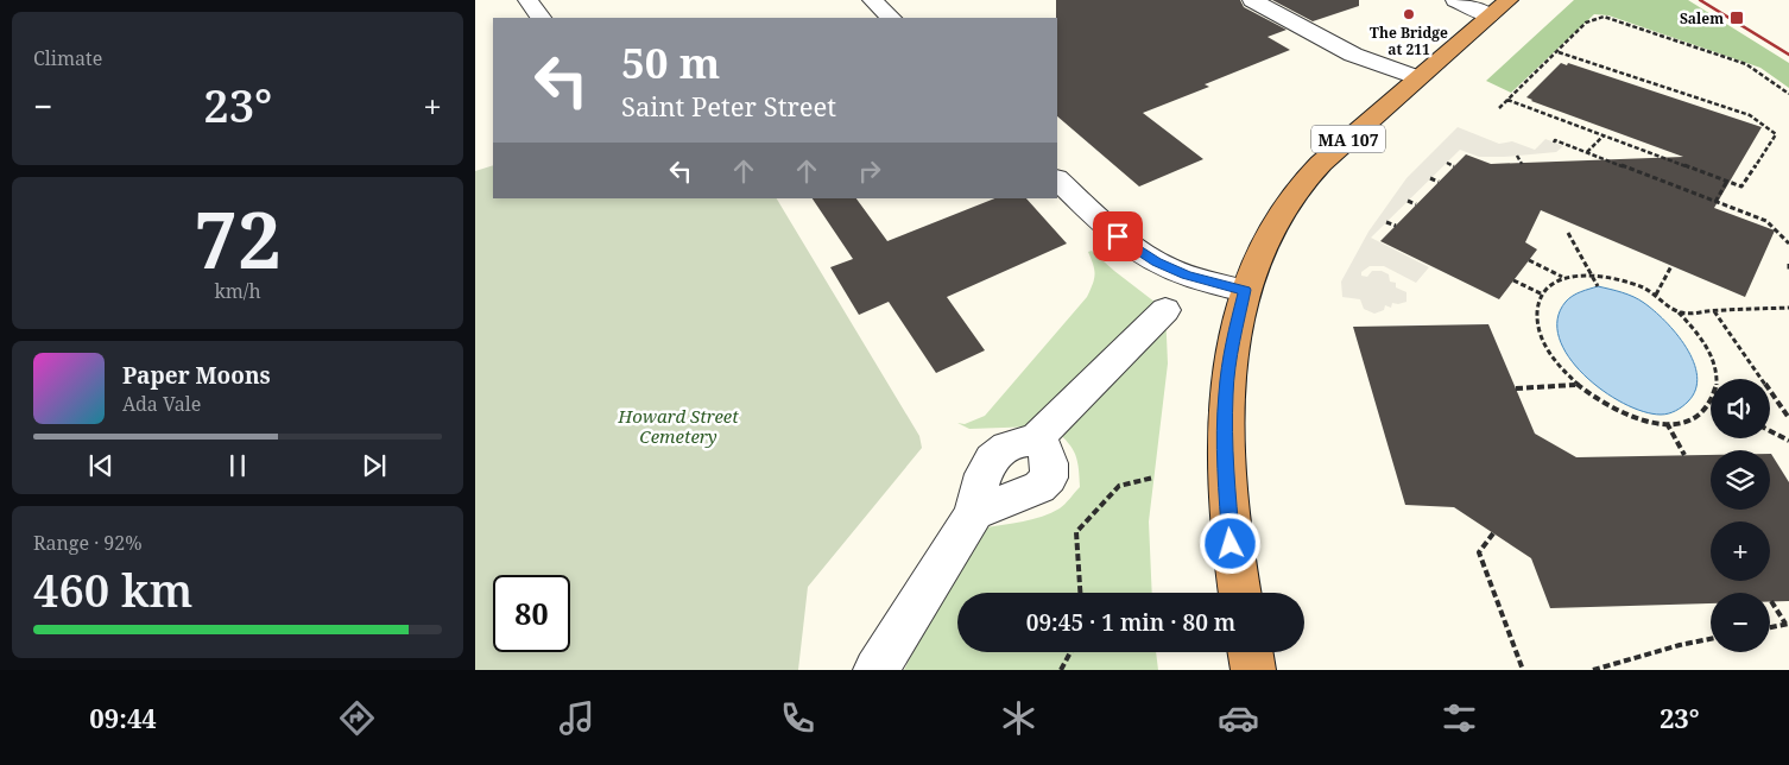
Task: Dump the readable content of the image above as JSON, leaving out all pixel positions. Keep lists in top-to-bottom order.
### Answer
{
  "streets": {
    "highway": ["MA 107"]
  },
  "parks": ["Howard Street Cemetery"],
  "places": {
    "other": ["The Bridge at 211"],
    "transit": ["Salem"]
  },
  "page": {
    "tile": [
      "Climate",
      ["72", "km/h"],
      ["Range · 92%", "460 km"]
    ],
    "turn": ["50 m", "Saint Peter Street"],
    "heat": ["−", "23°", "+"],
    "song": ["Paper Moons", "Ada Vale"],
    "map_buttons": ["+", "−"],
    "limit": "80",
    "trip": "09:45 · 1 min · 80 m",
    "tabs": ["09:44", "23°"]
  }
}
